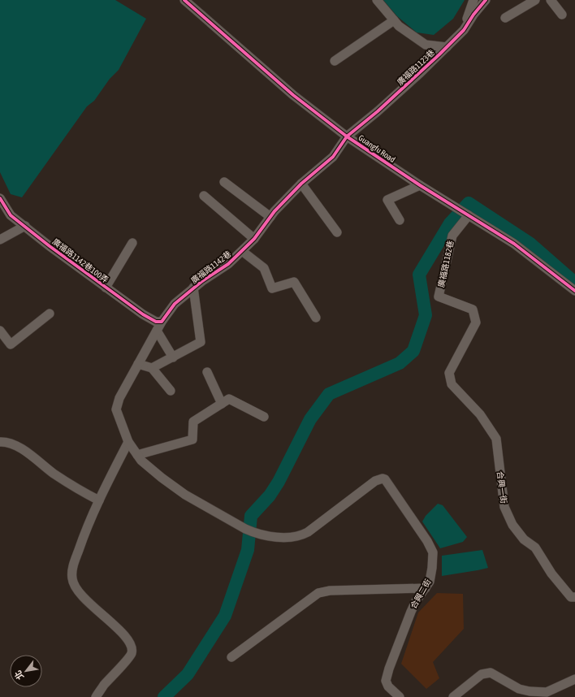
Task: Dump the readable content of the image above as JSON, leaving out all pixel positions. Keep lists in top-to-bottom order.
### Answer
{
  "streets": {
    "street": [
      "廣福路1123巷",
      "Guangfu Road",
      "廣福路1142巷100弄",
      "廣福路1182巷",
      "廣福路1142巷",
      "合興一街",
      "合興二街"
    ]
  },
  "crossings": [
    ["廣福路1123巷", "Guangfu Road"],
    ["廣福路1123巷", "廣福路1142巷"],
    ["Guangfu Road", "廣福路1182巷"],
    ["Guangfu Road", "廣福路1142巷"],
    ["廣福路1142巷100弄", "廣福路1142巷"],
    ["廣福路1182巷", "合興一街"],
    ["廣福路1142巷", "合興二街"]
  ],
  "north": "bottom left"
}
